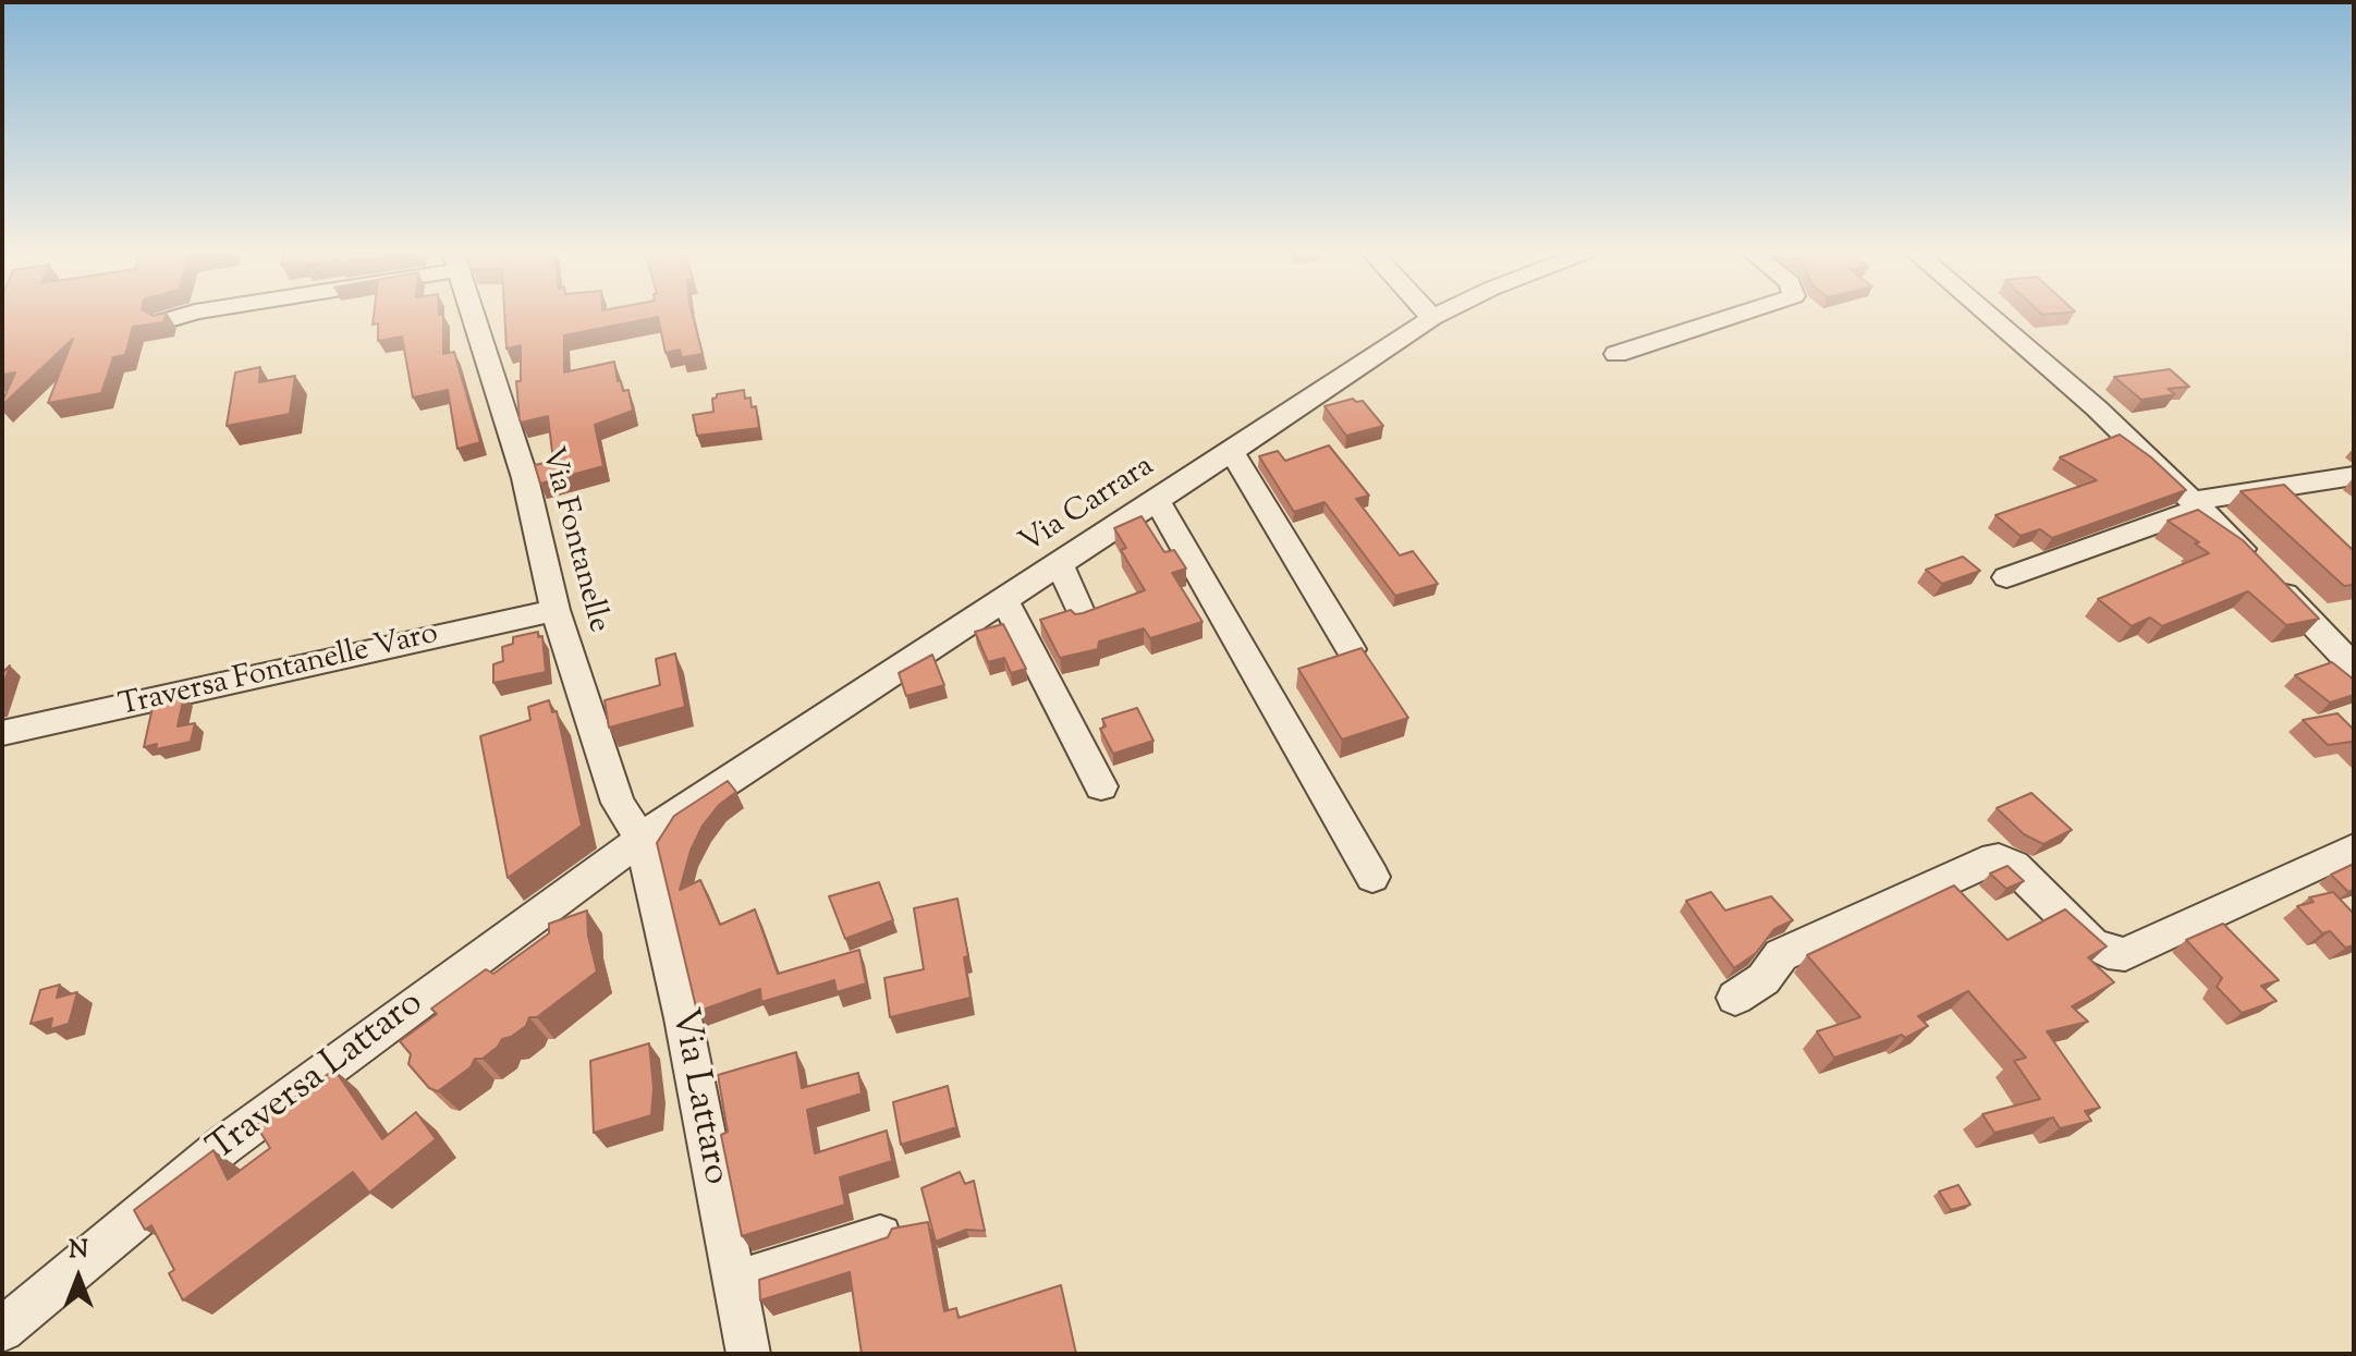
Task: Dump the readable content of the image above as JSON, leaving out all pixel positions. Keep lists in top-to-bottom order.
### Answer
{
  "streets": {
    "street": [
      "Via Carrara",
      "Via Fontanelle",
      "Traversa Fontanelle Varo",
      "Traversa Lattaro",
      "Via Lattaro"
    ]
  },
  "crossings": [
    ["Via Carrara", "Via Fontanelle"],
    ["Via Carrara", "Traversa Lattaro"],
    ["Via Carrara", "Via Lattaro"],
    ["Via Fontanelle", "Traversa Fontanelle Varo"],
    ["Via Fontanelle", "Traversa Lattaro"],
    ["Via Fontanelle", "Via Lattaro"],
    ["Traversa Lattaro", "Via Lattaro"]
  ],
  "north": "top"
}
